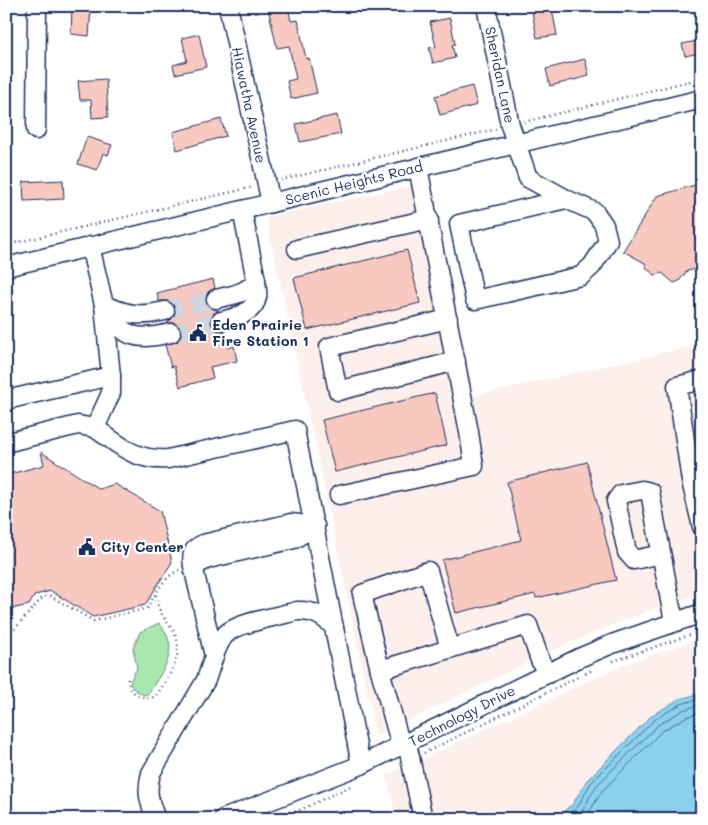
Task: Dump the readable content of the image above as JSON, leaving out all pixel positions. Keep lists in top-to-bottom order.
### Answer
{
  "streets": {
    "street": [
      "Sheridan Lane",
      "Hiawatha Avenue",
      "Scenic Heights Road",
      "Technology Drive"
    ]
  },
  "crossings": [
    ["Sheridan Lane", "Scenic Heights Road"],
    ["Hiawatha Avenue", "Scenic Heights Road"]
  ],
  "places": {
    "public building": ["Eden Prairie Fire Station 1", "City Center"]
  }
}
